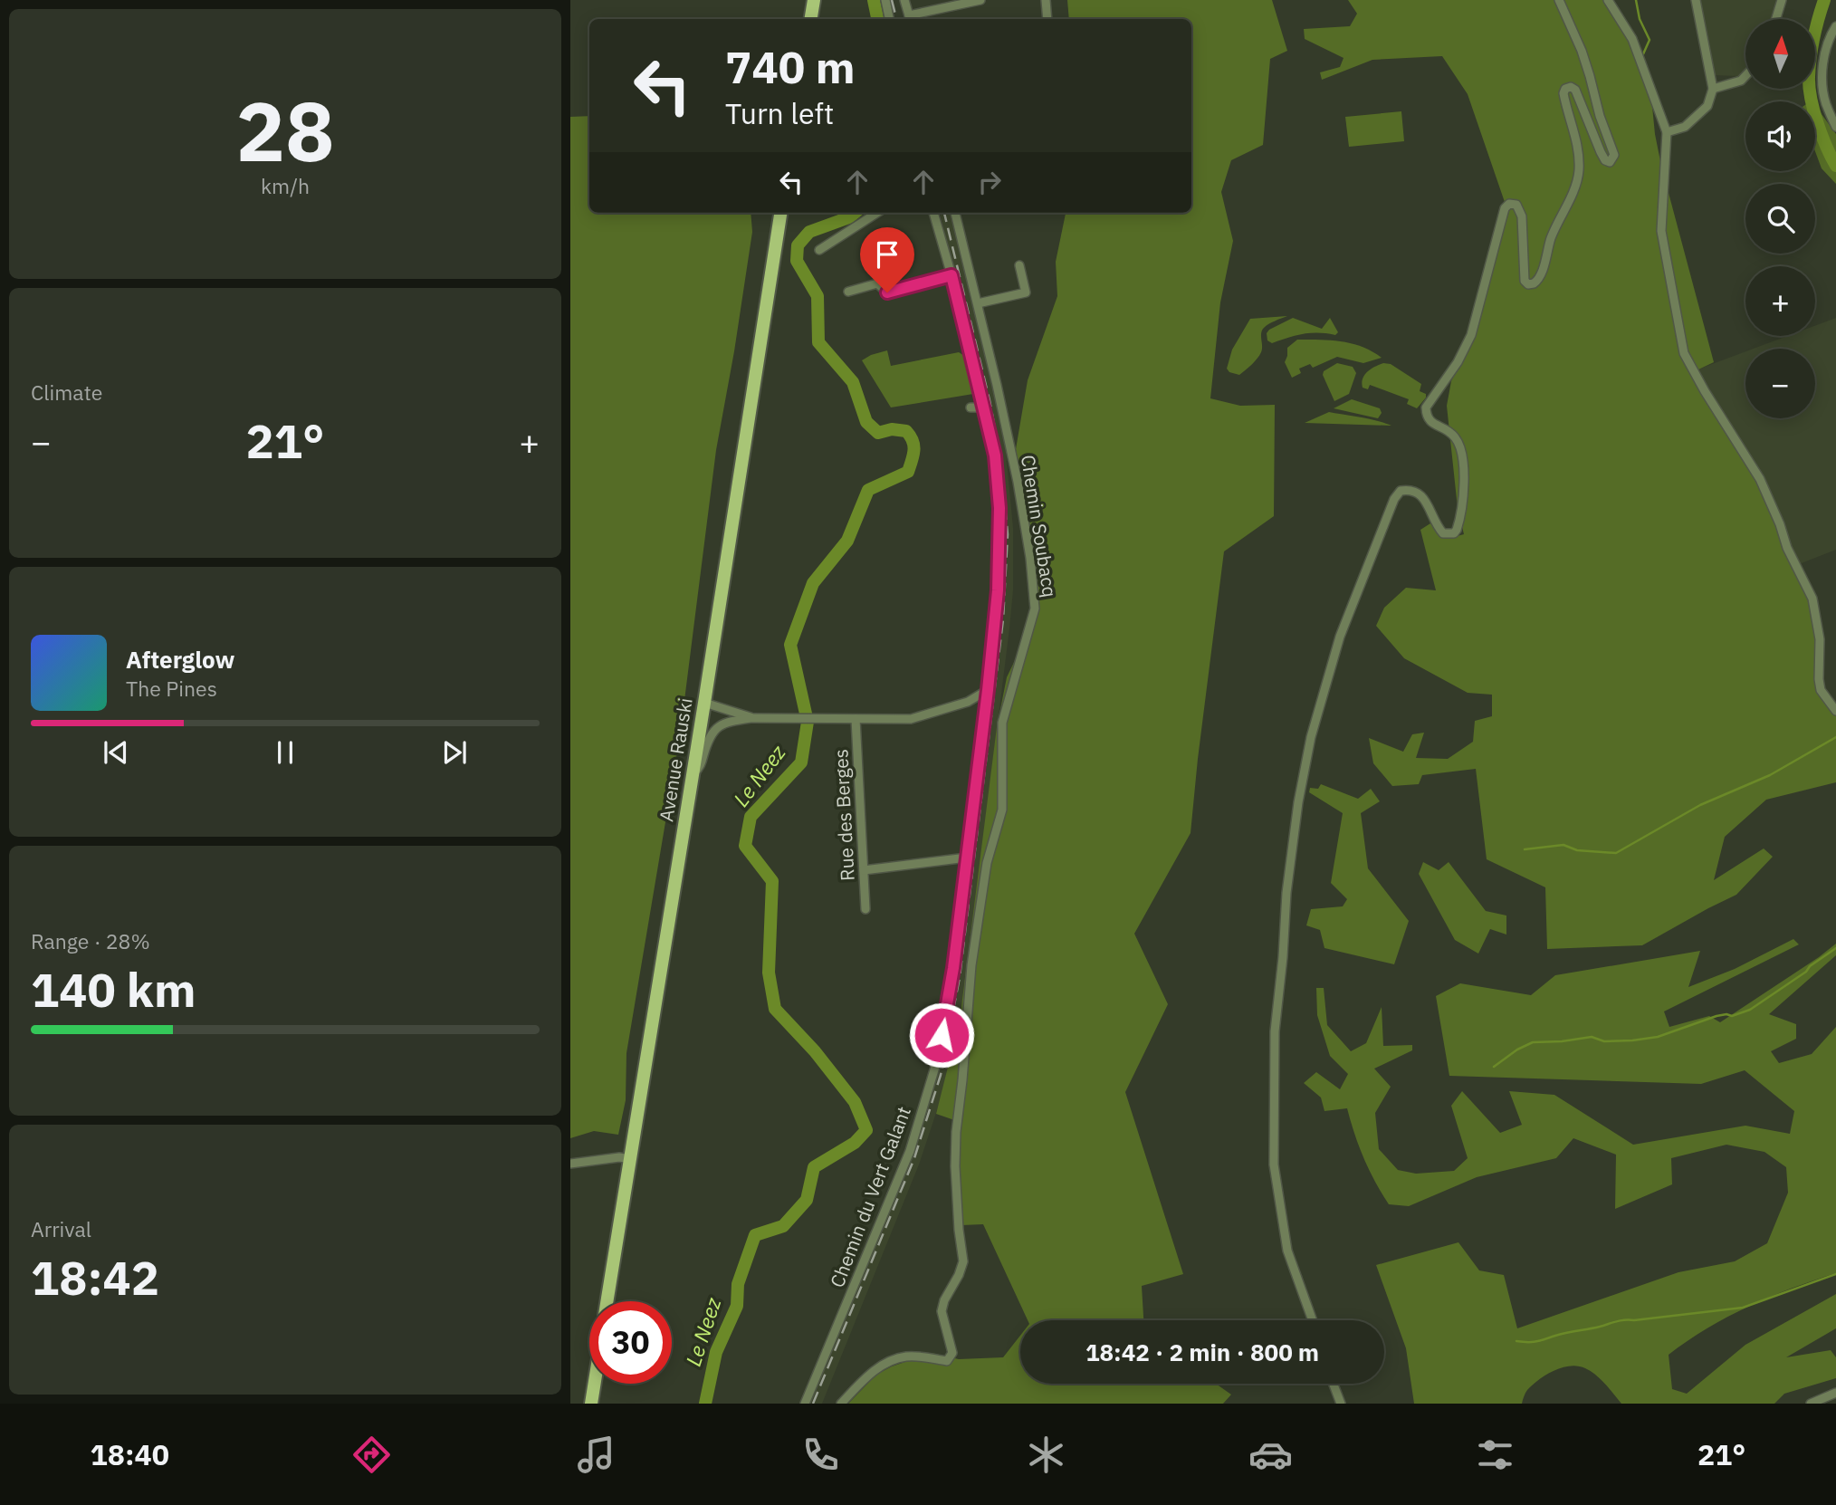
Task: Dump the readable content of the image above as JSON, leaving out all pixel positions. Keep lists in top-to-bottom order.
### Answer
{
  "streets": {
    "main road": ["Avenue Rauski"],
    "street": ["Chemin Soubacq", "Rue des Berges", "Chemin du Vert Galant"]
  },
  "water": ["Le Neez"],
  "north": "top",
  "page": {
    "tile": [
      ["28", "km/h"],
      "Climate",
      ["Range · 28%", "140 km"],
      ["Arrival", "18:42"]
    ],
    "map_buttons": ["+", "−"],
    "turn": ["740 m", "Turn left"],
    "heat": ["−", "21°", "+"],
    "song": ["Afterglow", "The Pines"],
    "limit": "30",
    "trip": "18:42 · 2 min · 800 m",
    "tabs": ["18:40", "21°"]
  }
}
